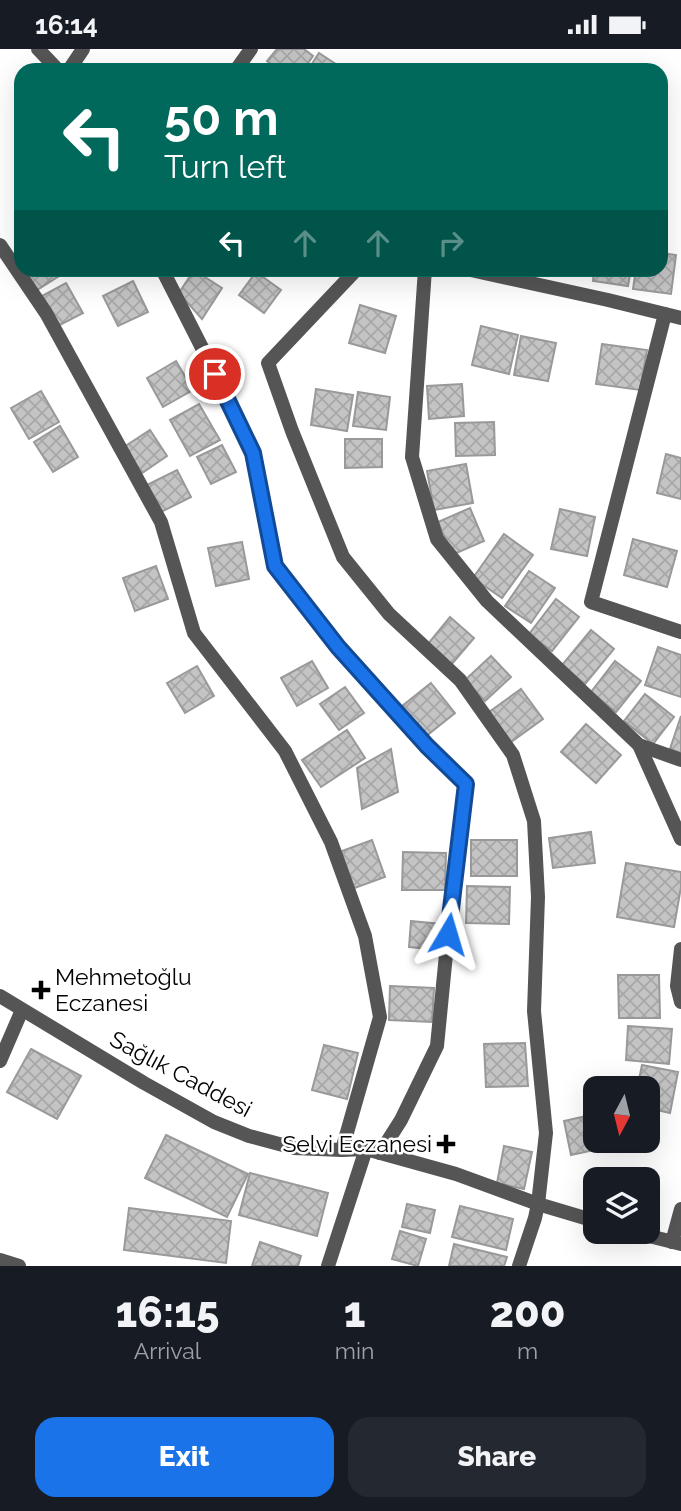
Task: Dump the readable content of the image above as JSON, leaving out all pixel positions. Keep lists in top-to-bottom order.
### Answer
{
  "streets": {
    "street": ["Sağlık Caddesi"]
  },
  "places": {
    "health": ["Mehmetoğlu Eczanesi", "Selvi Eczanesi"]
  },
  "north": "bottom",
  "page": {
    "status": "16:14",
    "turn": ["50 m", "Turn left"],
    "eta": [
      "16:15",
      "Arrival",
      "1",
      "min",
      "200",
      "m"
    ],
    "buttons": ["Exit", "Share"]
  }
}
